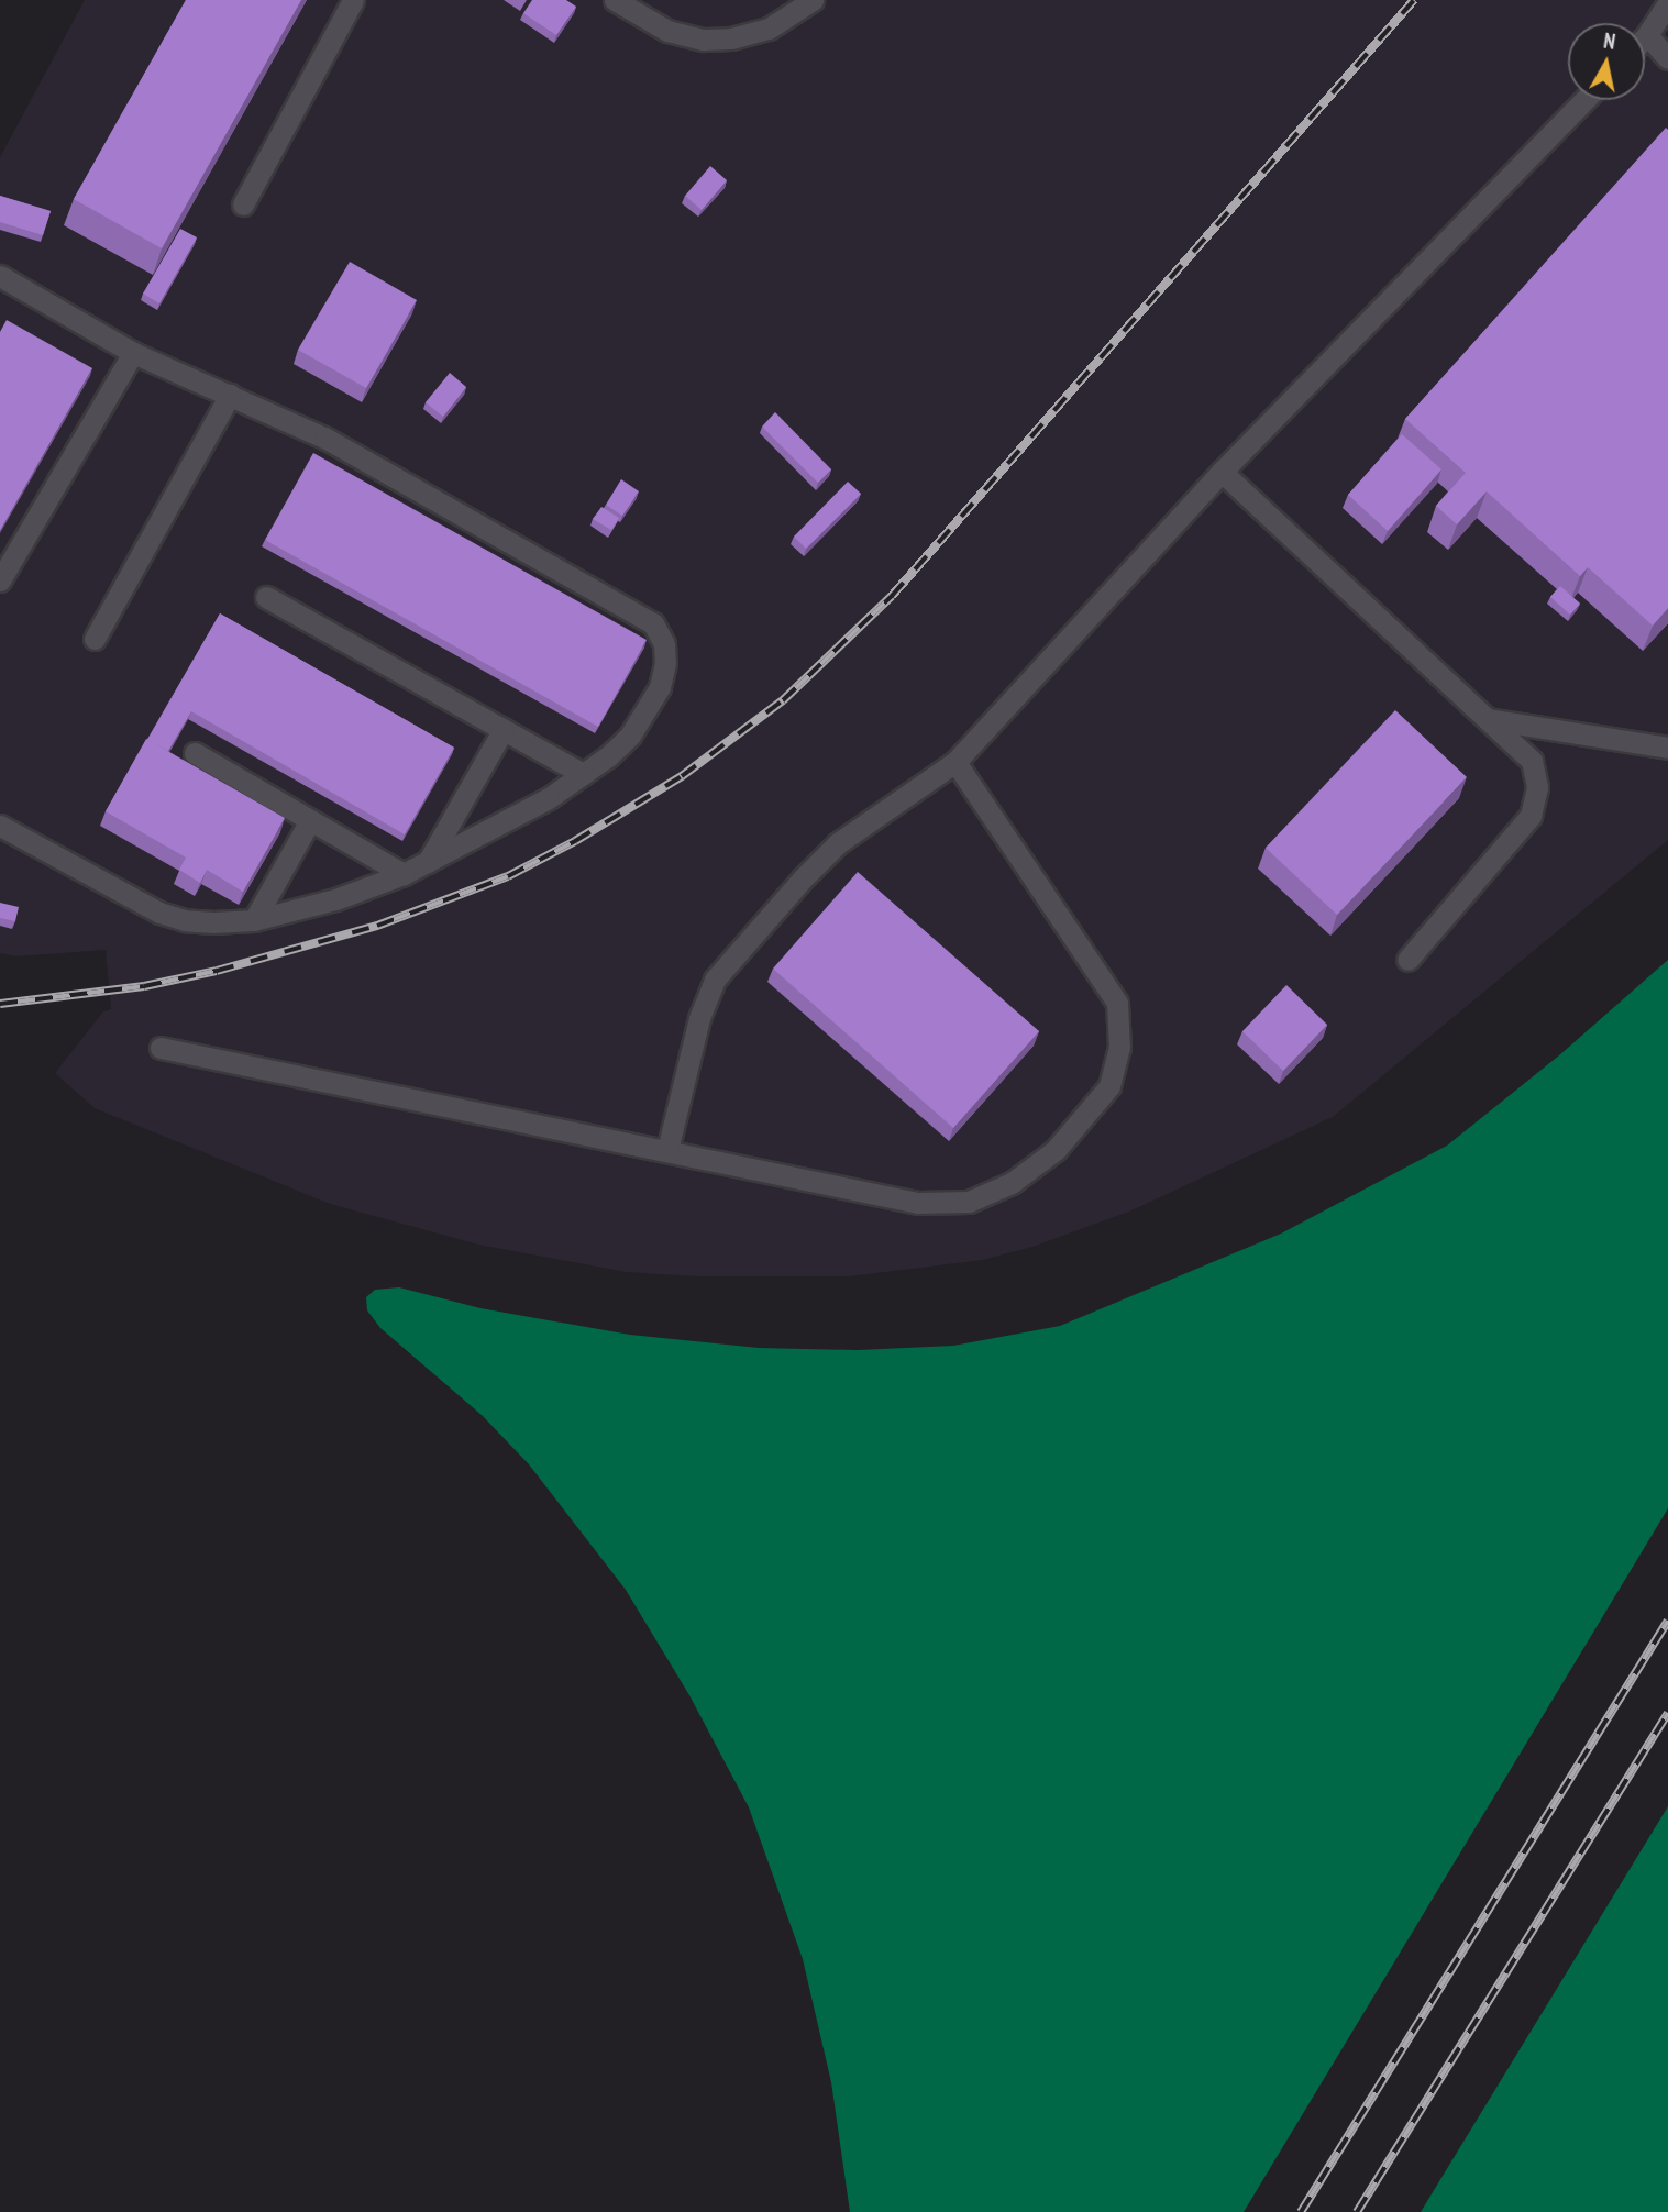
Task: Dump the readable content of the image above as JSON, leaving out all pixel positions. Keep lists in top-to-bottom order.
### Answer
{
  "north": "top"
}
